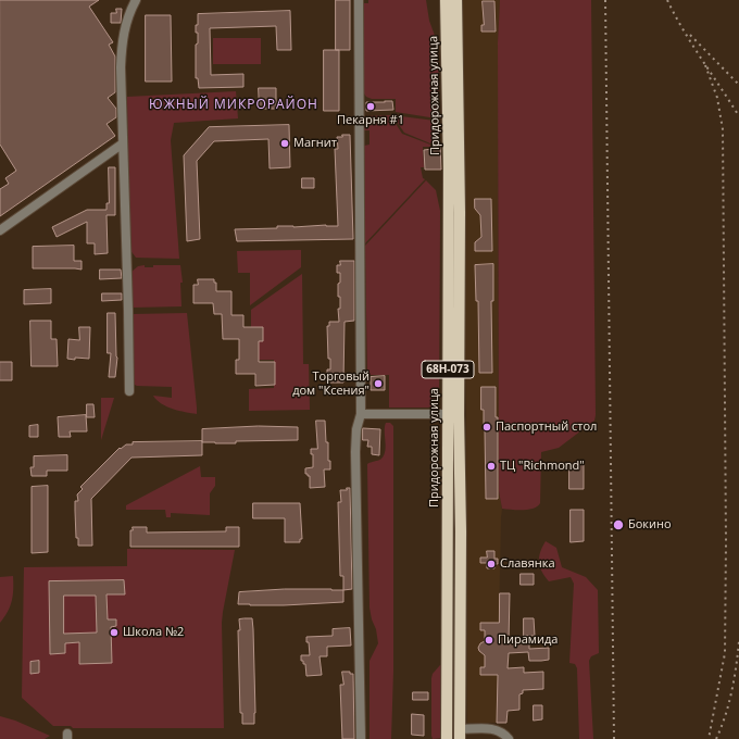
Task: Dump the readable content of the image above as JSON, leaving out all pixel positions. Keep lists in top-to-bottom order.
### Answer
{
  "streets": {
    "main road": ["Придорожная улица", "68Н-073"]
  },
  "districts": ["ЮЖНЫЙ МИКРОРАЙОН"],
  "places": [
    "Пекарня #1",
    "Магнит",
    "Торговый дом \"Ксения\"",
    "Паспортный стол",
    "ТЦ \"Richmond\"",
    "Бокино",
    "Славянка",
    "Школа №2",
    "Пирамида"
  ]
}
